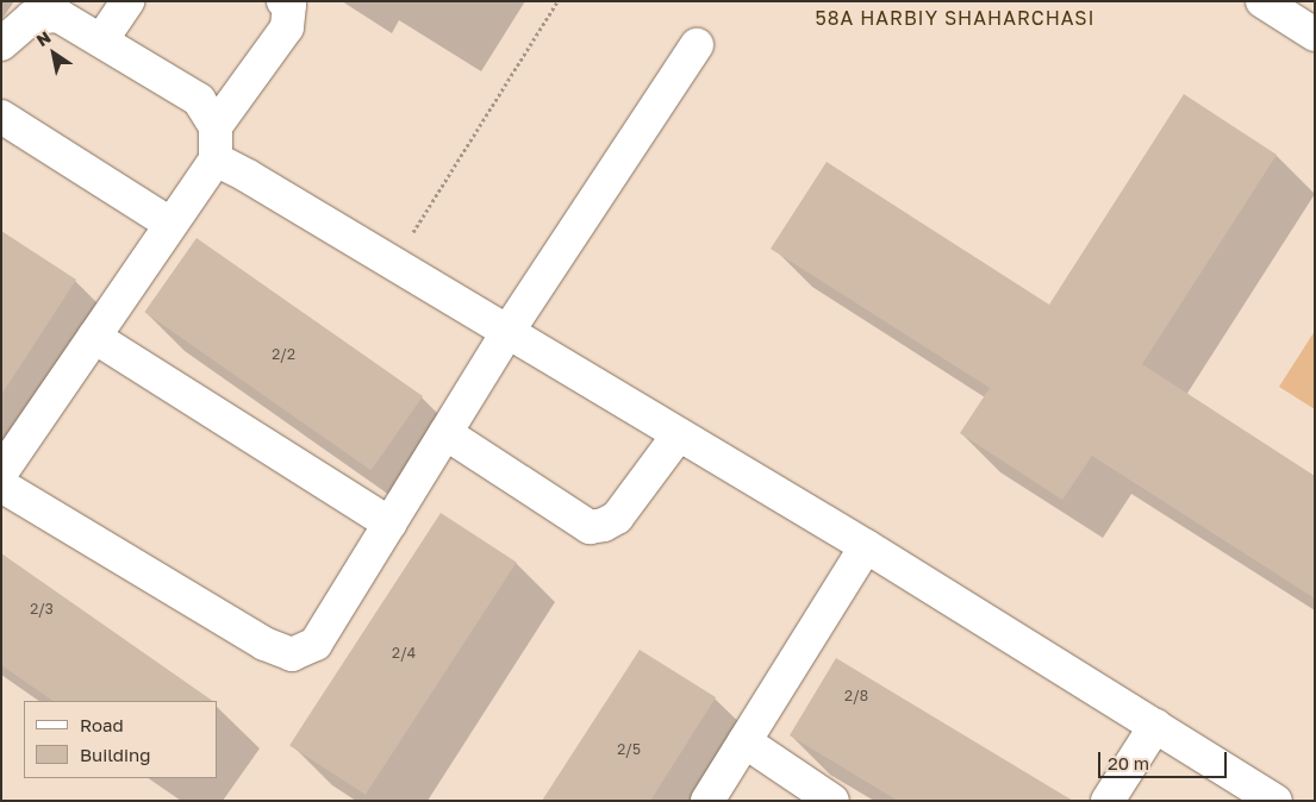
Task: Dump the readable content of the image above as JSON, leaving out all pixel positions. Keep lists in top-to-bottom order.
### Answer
{
  "districts": ["58A HARBIY SHAHARCHASI"],
  "house_numbers": [
    "2/2",
    "2/3",
    "2/4",
    "2/8",
    "2/5"
  ],
  "legend": ["Road", "Building"],
  "scale_bar": "20 m",
  "north": "top left"
}
